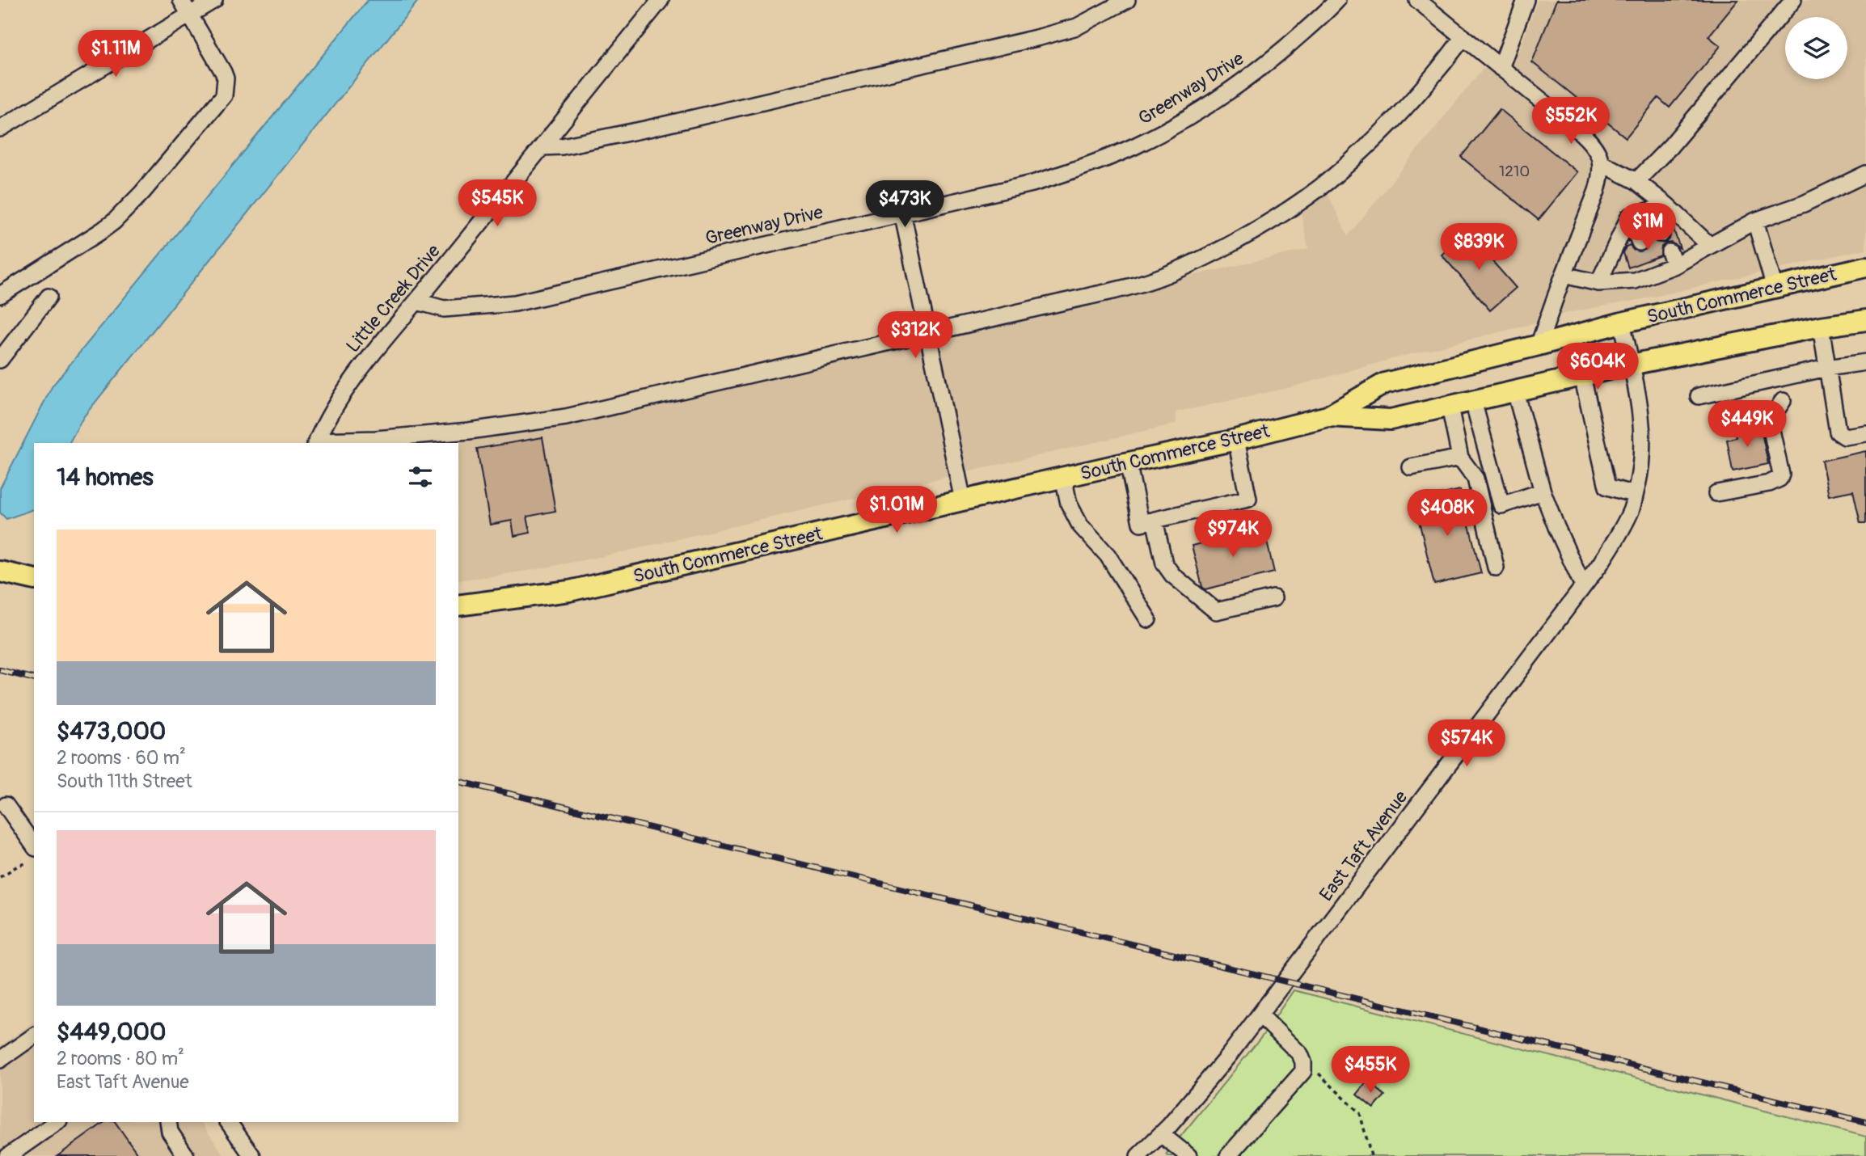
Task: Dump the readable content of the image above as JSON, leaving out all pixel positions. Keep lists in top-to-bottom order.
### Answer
{
  "streets": {
    "main road": ["South Commerce Street"],
    "street": ["Greenway Drive", "Little Creek Drive", "East Taft Avenue"]
  },
  "crossings": [
    ["Greenway Drive", "Little Creek Drive"],
    ["South Commerce Street", "East Taft Avenue"]
  ],
  "house_numbers": ["1210"],
  "page": {
    "price": [
      "$1.11M",
      "$552K",
      "$545K",
      "$473K",
      "$1M",
      "$839K",
      "$312K",
      "$604K",
      "$449K",
      "$1.01M",
      "$408K",
      "$974K",
      "$574K",
      "$455K"
    ],
    "heading": "14 homes",
    "list": [
      {
        "name": "$473,000",
        "note": "2 rooms · 60 m² · South 11th Street"
      },
      {
        "name": "$449,000",
        "note": "2 rooms · 80 m² · East Taft Avenue"
      }
    ]
  }
}
